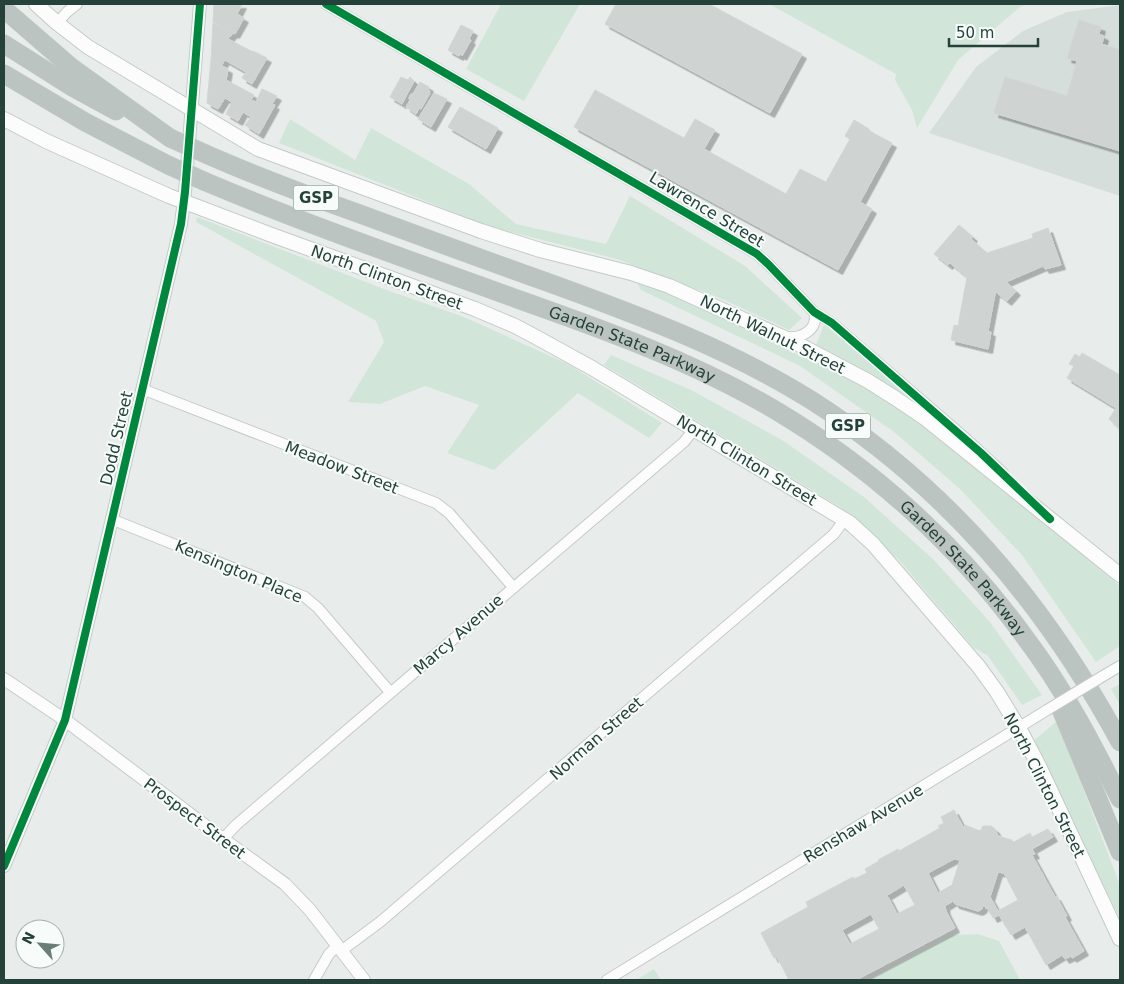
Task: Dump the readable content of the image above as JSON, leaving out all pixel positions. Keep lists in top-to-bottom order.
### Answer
{
  "streets": {
    "highway": ["GSP", "Garden State Parkway"],
    "main road": ["North Clinton Street", "North Walnut Street"],
    "street": [
      "Lawrence Street",
      "Dodd Street",
      "Meadow Street",
      "Kensington Place",
      "Marcy Avenue",
      "Norman Street",
      "Prospect Street",
      "Renshaw Avenue"
    ]
  },
  "crossings": [
    ["Lawrence Street", "North Walnut Street"],
    ["North Clinton Street", "Dodd Street"],
    ["North Clinton Street", "Marcy Avenue"],
    ["North Clinton Street", "Norman Street"],
    ["North Clinton Street", "Renshaw Avenue"],
    ["North Walnut Street", "Dodd Street"],
    ["Dodd Street", "Meadow Street"],
    ["Dodd Street", "Kensington Place"],
    ["Dodd Street", "Prospect Street"],
    ["Meadow Street", "Marcy Avenue"],
    ["Kensington Place", "Marcy Avenue"],
    ["Marcy Avenue", "Prospect Street"],
    ["Norman Street", "Prospect Street"]
  ],
  "scale_bar": "50 m",
  "north": "top left"
}
